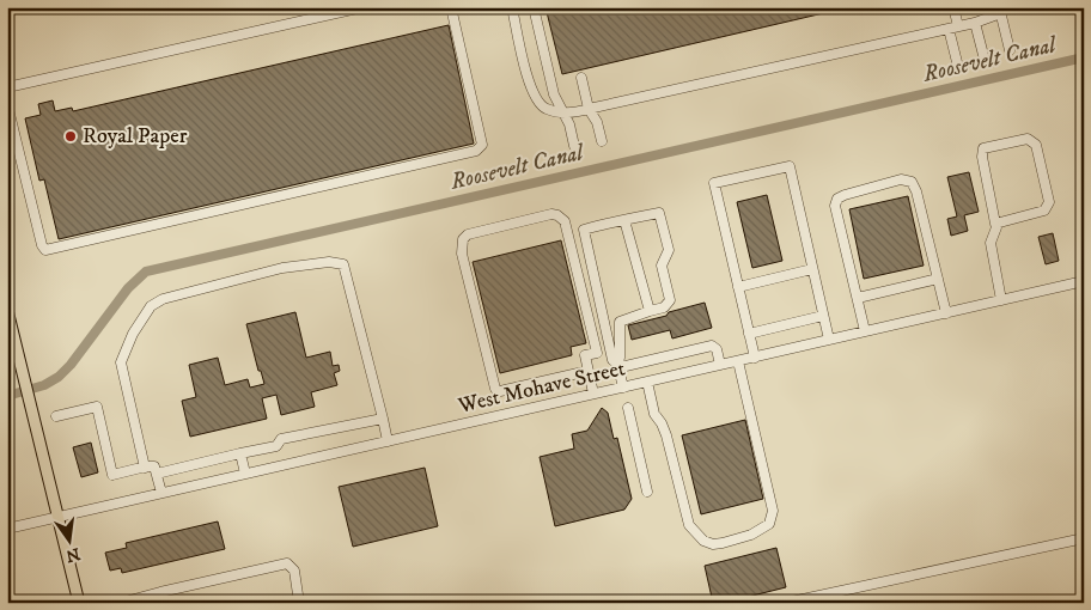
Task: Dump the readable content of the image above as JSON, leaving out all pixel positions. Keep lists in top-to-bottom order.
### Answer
{
  "streets": {
    "street": ["West Mohave Street"]
  },
  "water": ["Roosevelt Canal"],
  "places": ["Royal Paper"],
  "north": "bottom"
}
